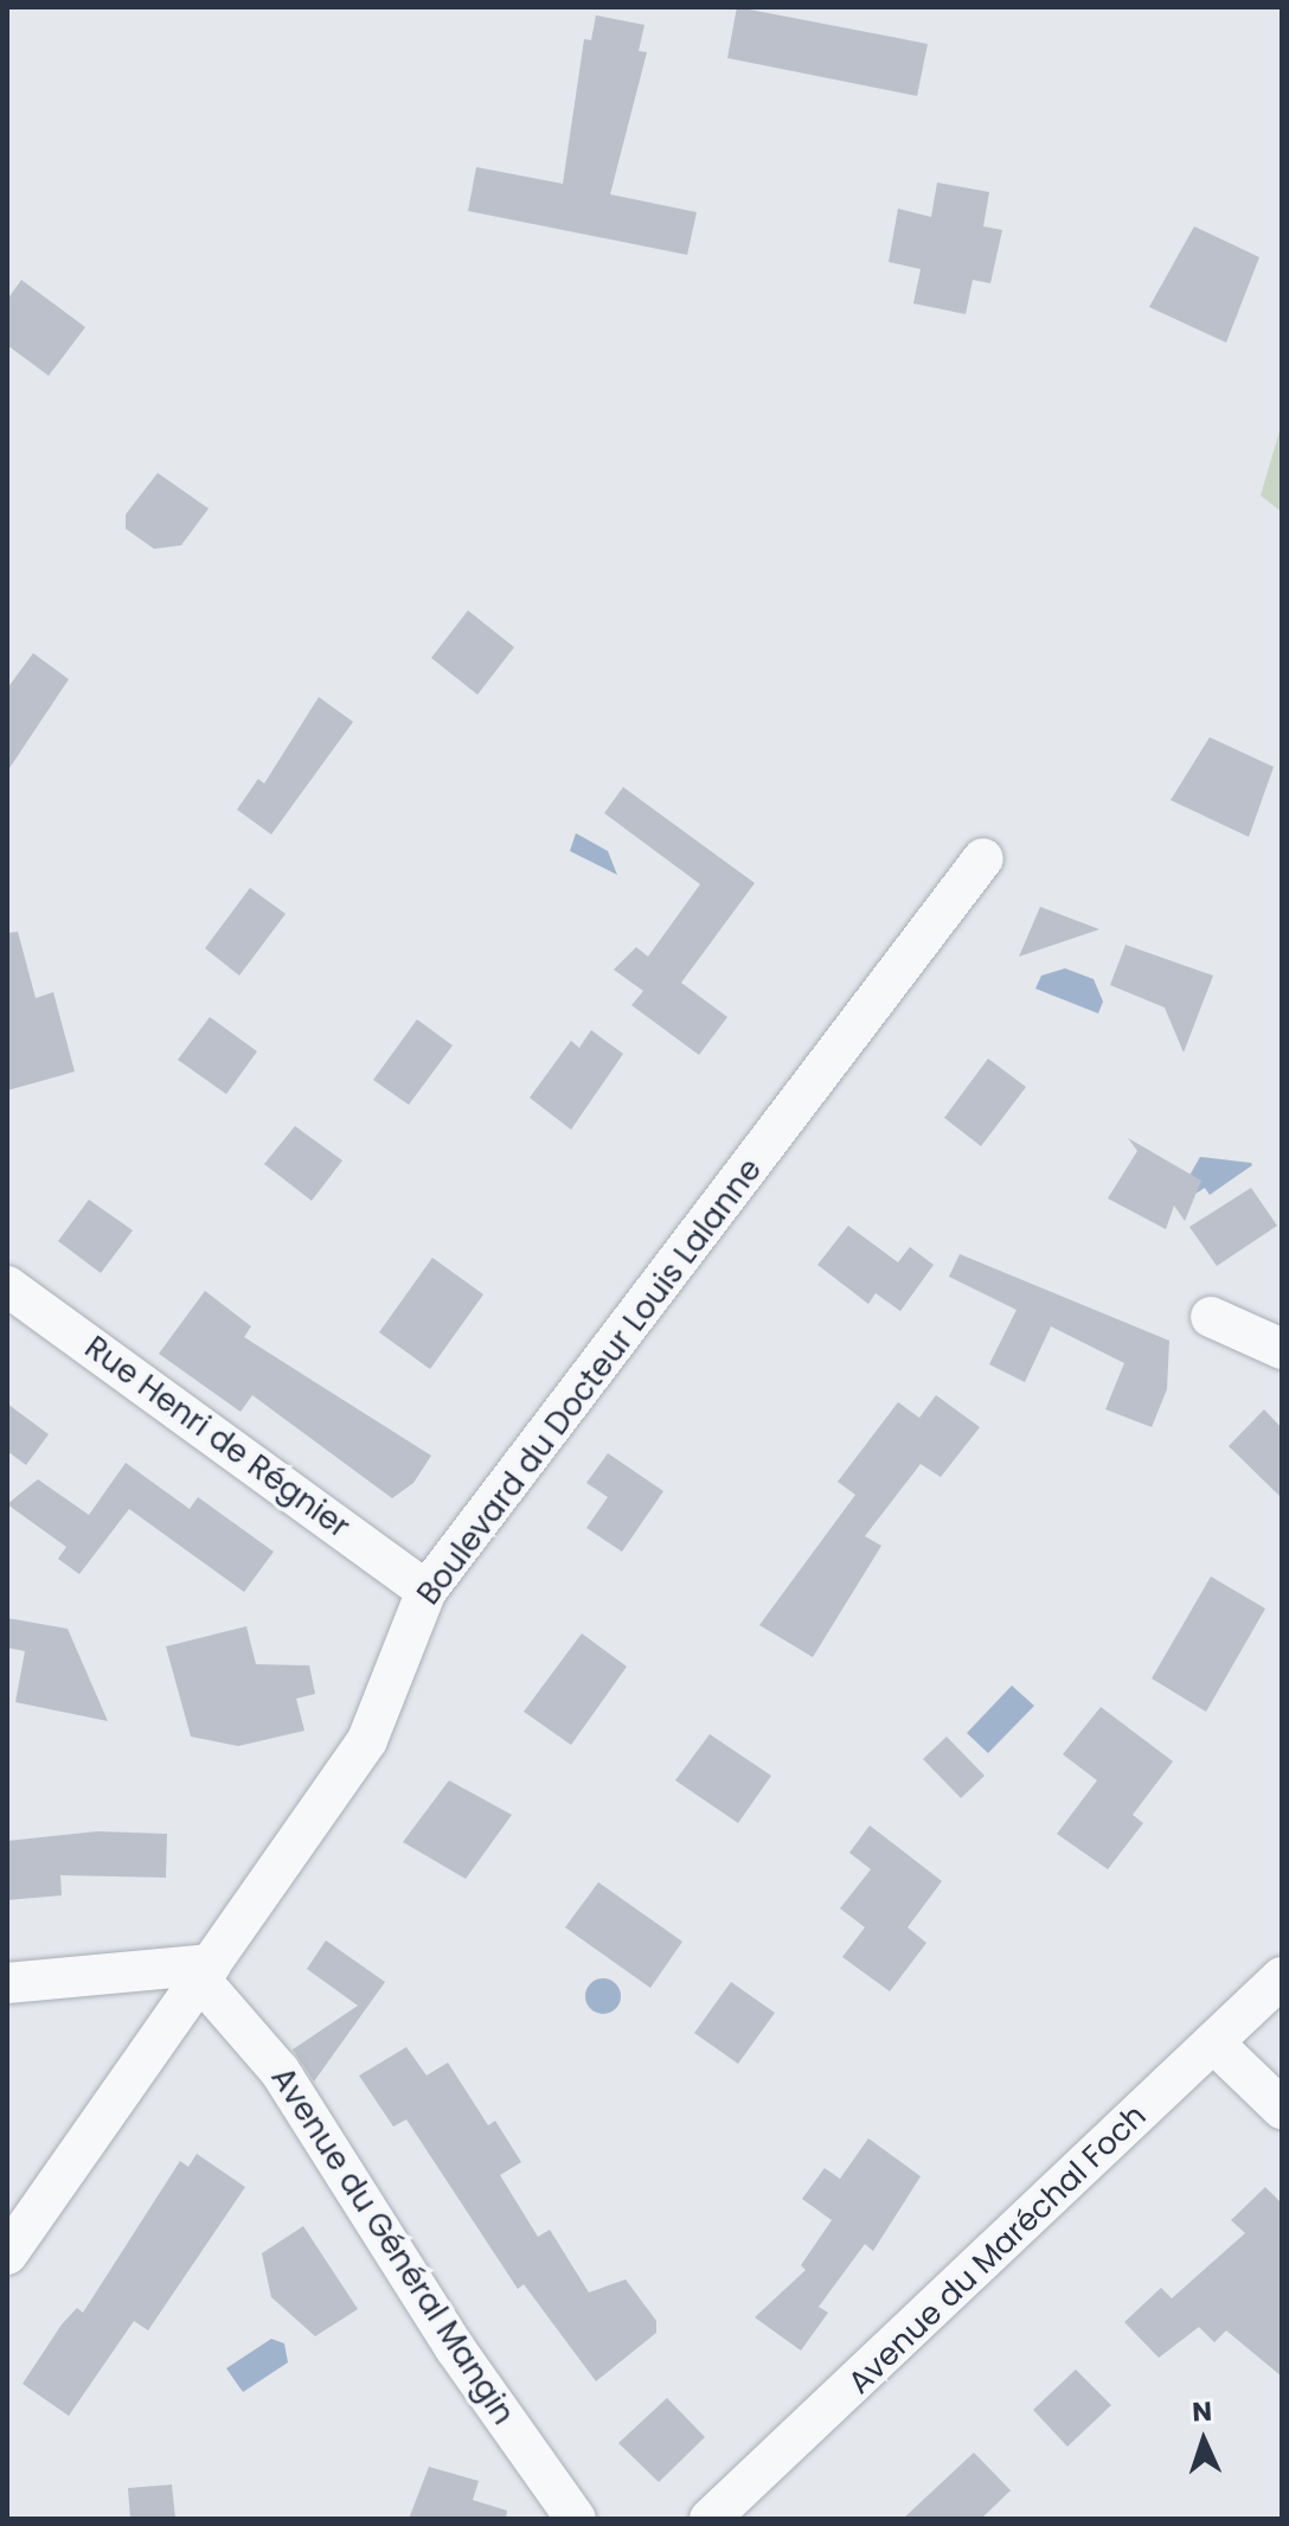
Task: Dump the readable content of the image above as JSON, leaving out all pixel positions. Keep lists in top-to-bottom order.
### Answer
{
  "streets": {
    "street": [
      "Boulevard du Docteur Louis Lalanne",
      "Rue Henri de Régnier",
      "Avenue du Général Mangin",
      "Avenue du Maréchal Foch"
    ]
  },
  "crossings": [
    ["Boulevard du Docteur Louis Lalanne", "Rue Henri de Régnier"],
    ["Boulevard du Docteur Louis Lalanne", "Avenue du Général Mangin"]
  ],
  "north": "top"
}
